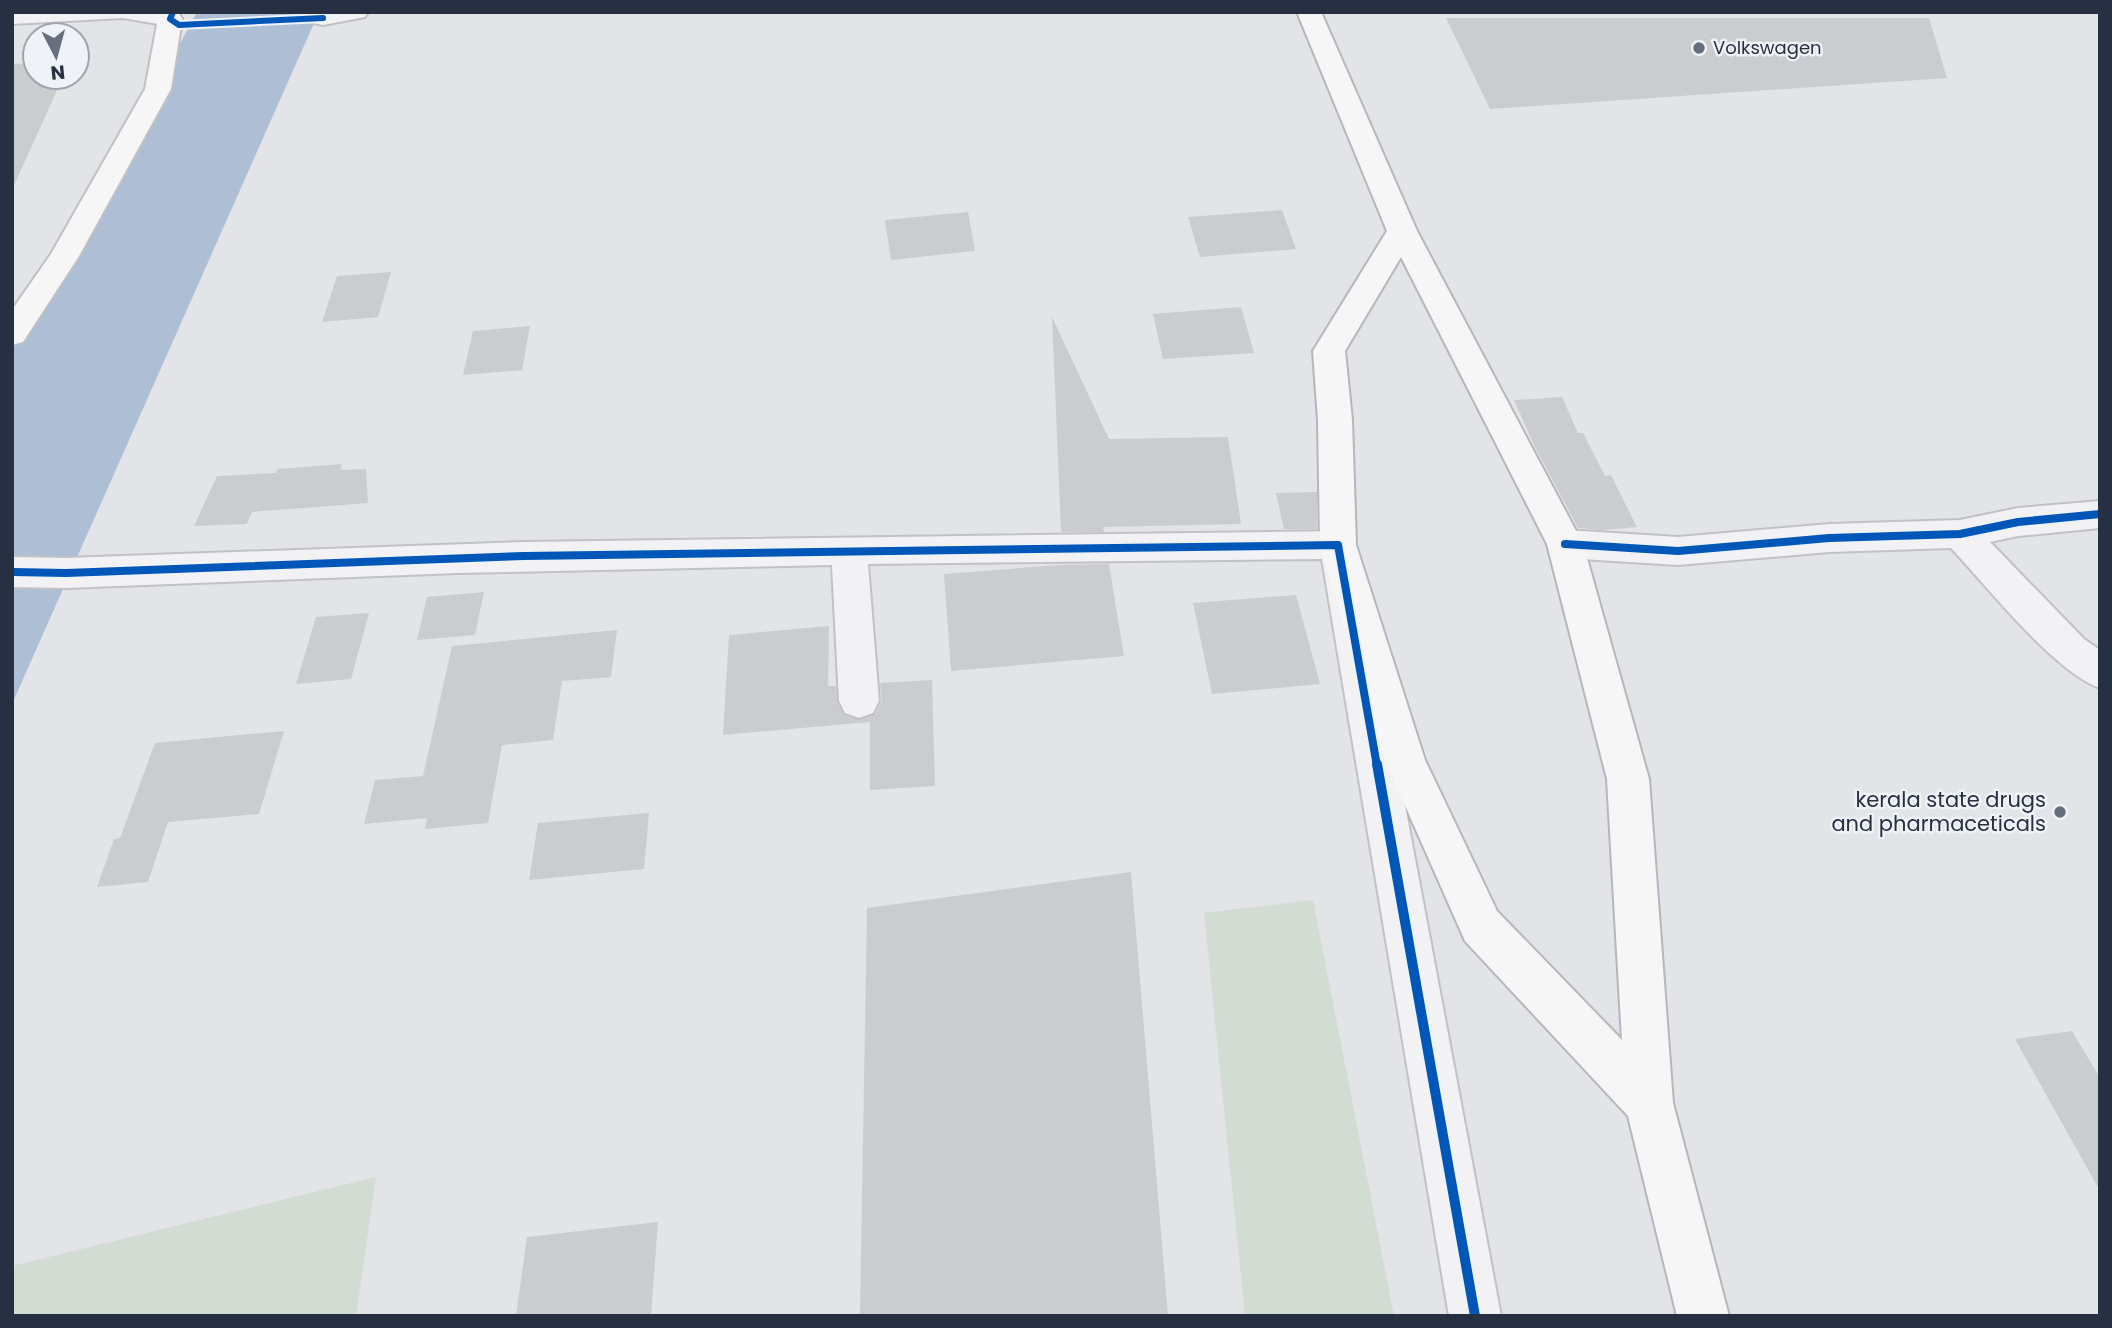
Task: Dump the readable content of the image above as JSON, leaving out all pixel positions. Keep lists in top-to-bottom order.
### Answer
{
  "places": ["Volkswagen", "kerala state drugs and pharmaceticals"],
  "north": "bottom"
}
